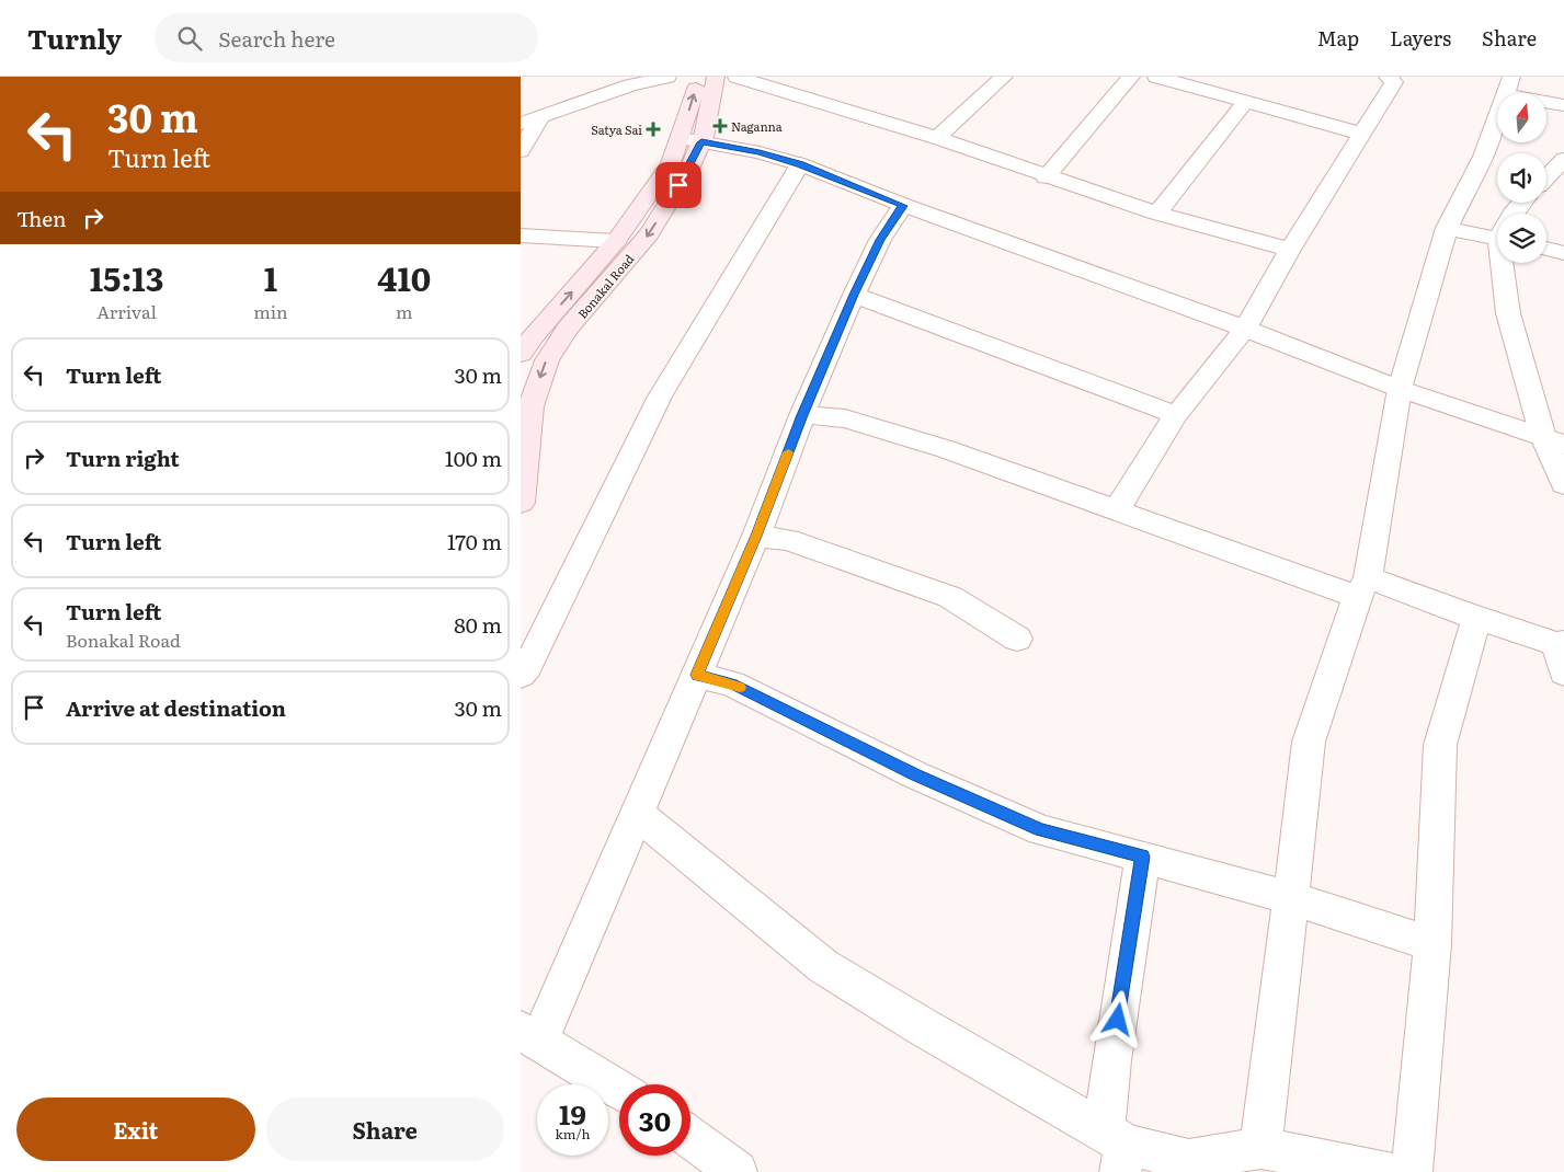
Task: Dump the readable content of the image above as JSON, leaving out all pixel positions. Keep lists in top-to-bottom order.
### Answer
{
  "streets": {
    "main road": ["Bonakal Road"]
  },
  "places": {
    "health": ["Naganna", "Satya Sai"]
  },
  "north": "top",
  "page": {
    "header": "Turnly",
    "search": "Search here",
    "nav": ["Map", "Layers", "Share"],
    "turn": ["30 m", "Turn left"],
    "then": "Then",
    "eta": [
      "15:13",
      "Arrival",
      "1",
      "min",
      "410",
      "m"
    ],
    "list": [
      {
        "name": "Turn left",
        "value": "30 m"
      },
      {
        "name": "Turn right",
        "value": "100 m"
      },
      {
        "name": "Turn left",
        "value": "170 m"
      },
      {
        "name": "Turn left",
        "note": "Bonakal Road",
        "value": "80 m"
      },
      {
        "name": "Arrive at destination",
        "value": "30 m"
      }
    ],
    "speed": "19 km/h",
    "limit": "30",
    "buttons": ["Exit", "Share"]
  }
}
